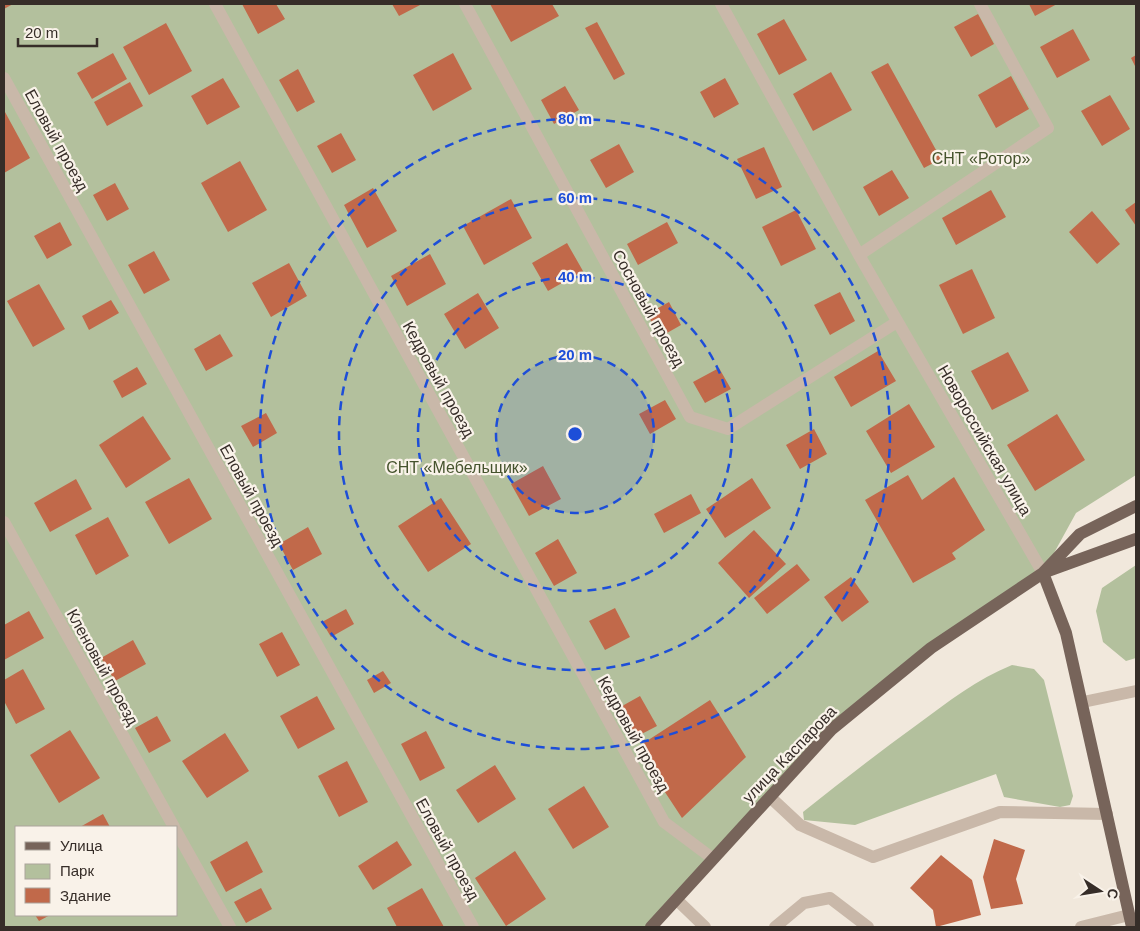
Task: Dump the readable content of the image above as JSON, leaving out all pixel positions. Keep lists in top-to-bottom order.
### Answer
{
  "streets": {
    "main road": ["Новороссийская улица", "улица Каспарова"],
    "street": [
      "Еловый проезд",
      "Сосновый проезд",
      "Кедровый проезд",
      "Кленовый проезд"
    ]
  },
  "crossings": [
    ["Сосновый проезд", "Новороссийская улица"],
    ["Кедровый проезд", "улица Каспарова"],
    ["Новороссийская улица", "улица Каспарова"]
  ],
  "parks": ["СНТ «Ротор»", "СНТ «Мебельщик»"],
  "legend": ["Улица", "Парк", "Здание"],
  "scale_bar": "20 m",
  "north": "right",
  "rings": [
    "80 m",
    "60 m",
    "40 m",
    "20 m"
  ]
}
